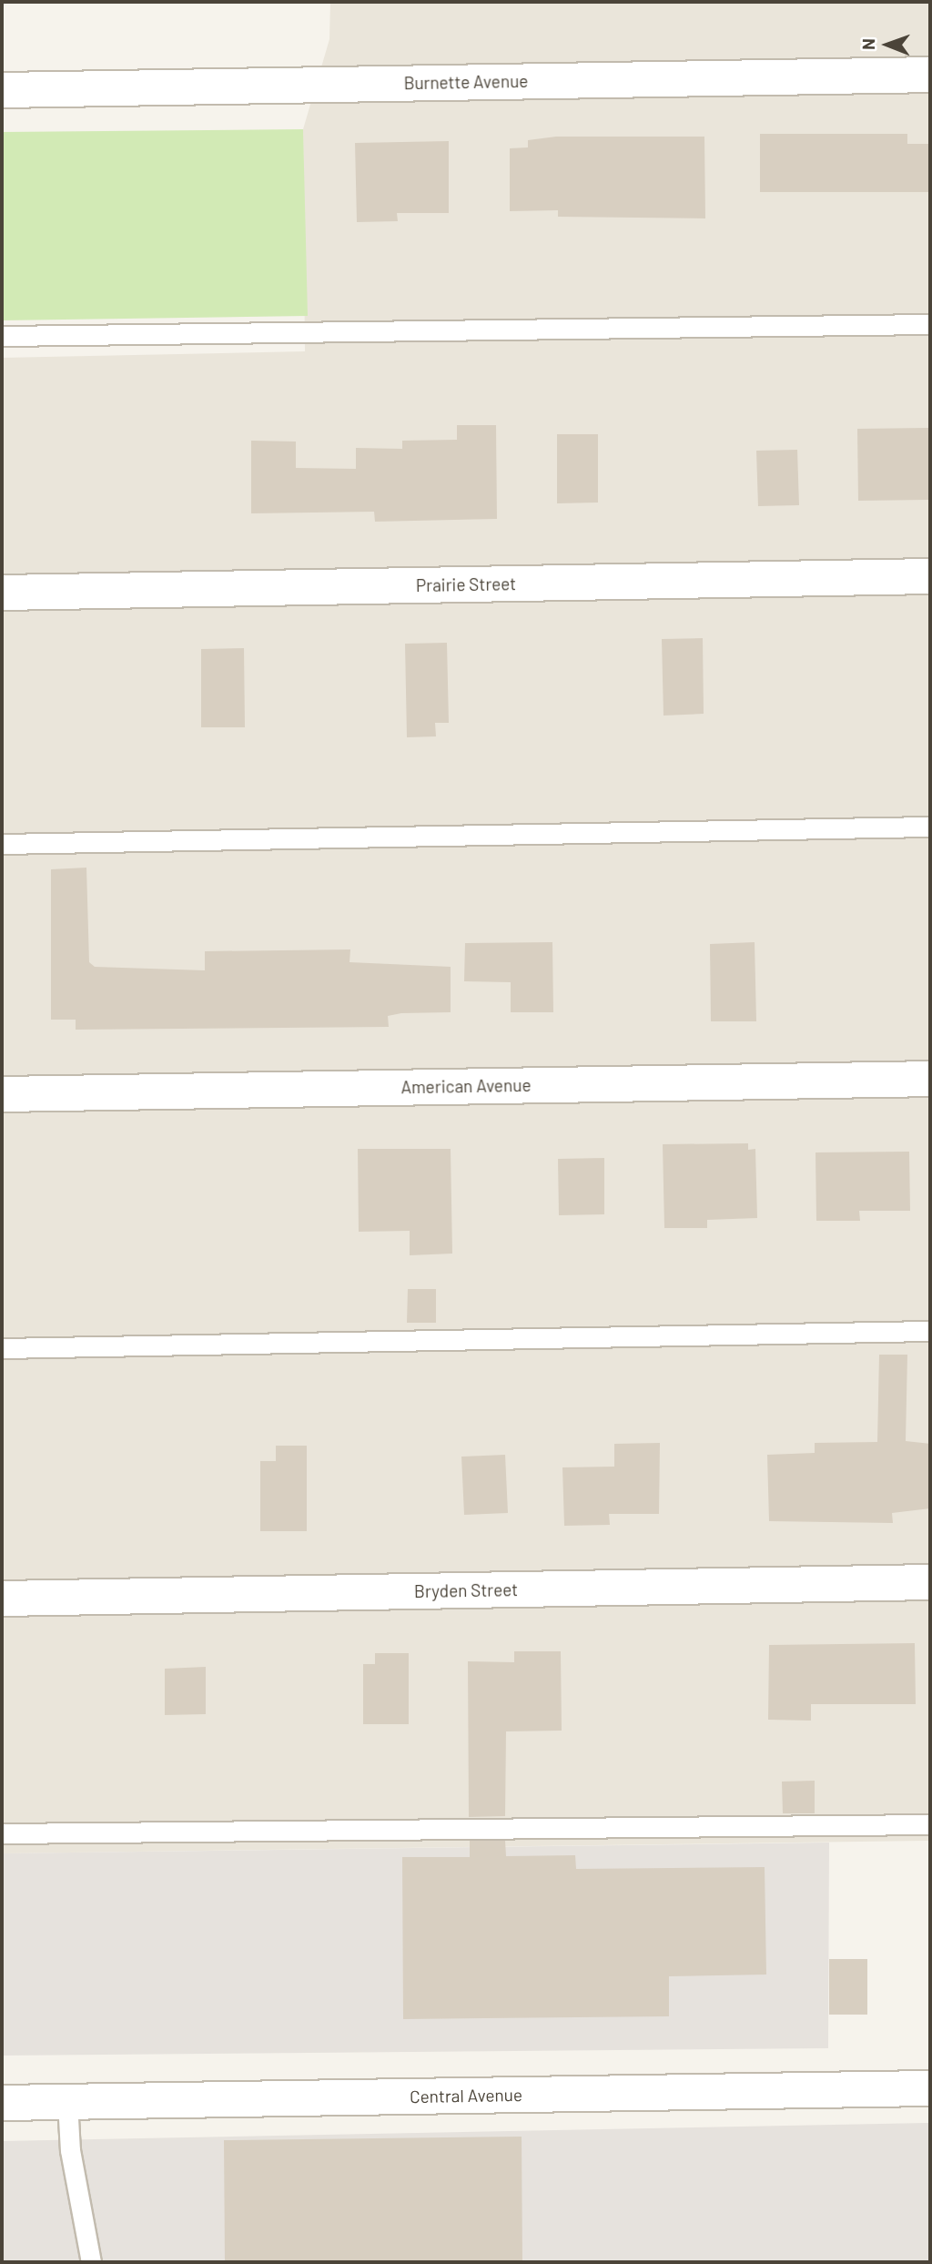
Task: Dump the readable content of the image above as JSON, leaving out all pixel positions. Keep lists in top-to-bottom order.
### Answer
{
  "streets": {
    "street": [
      "Burnette Avenue",
      "Prairie Street",
      "American Avenue",
      "Bryden Street",
      "Central Avenue"
    ]
  },
  "north": "left"
}
